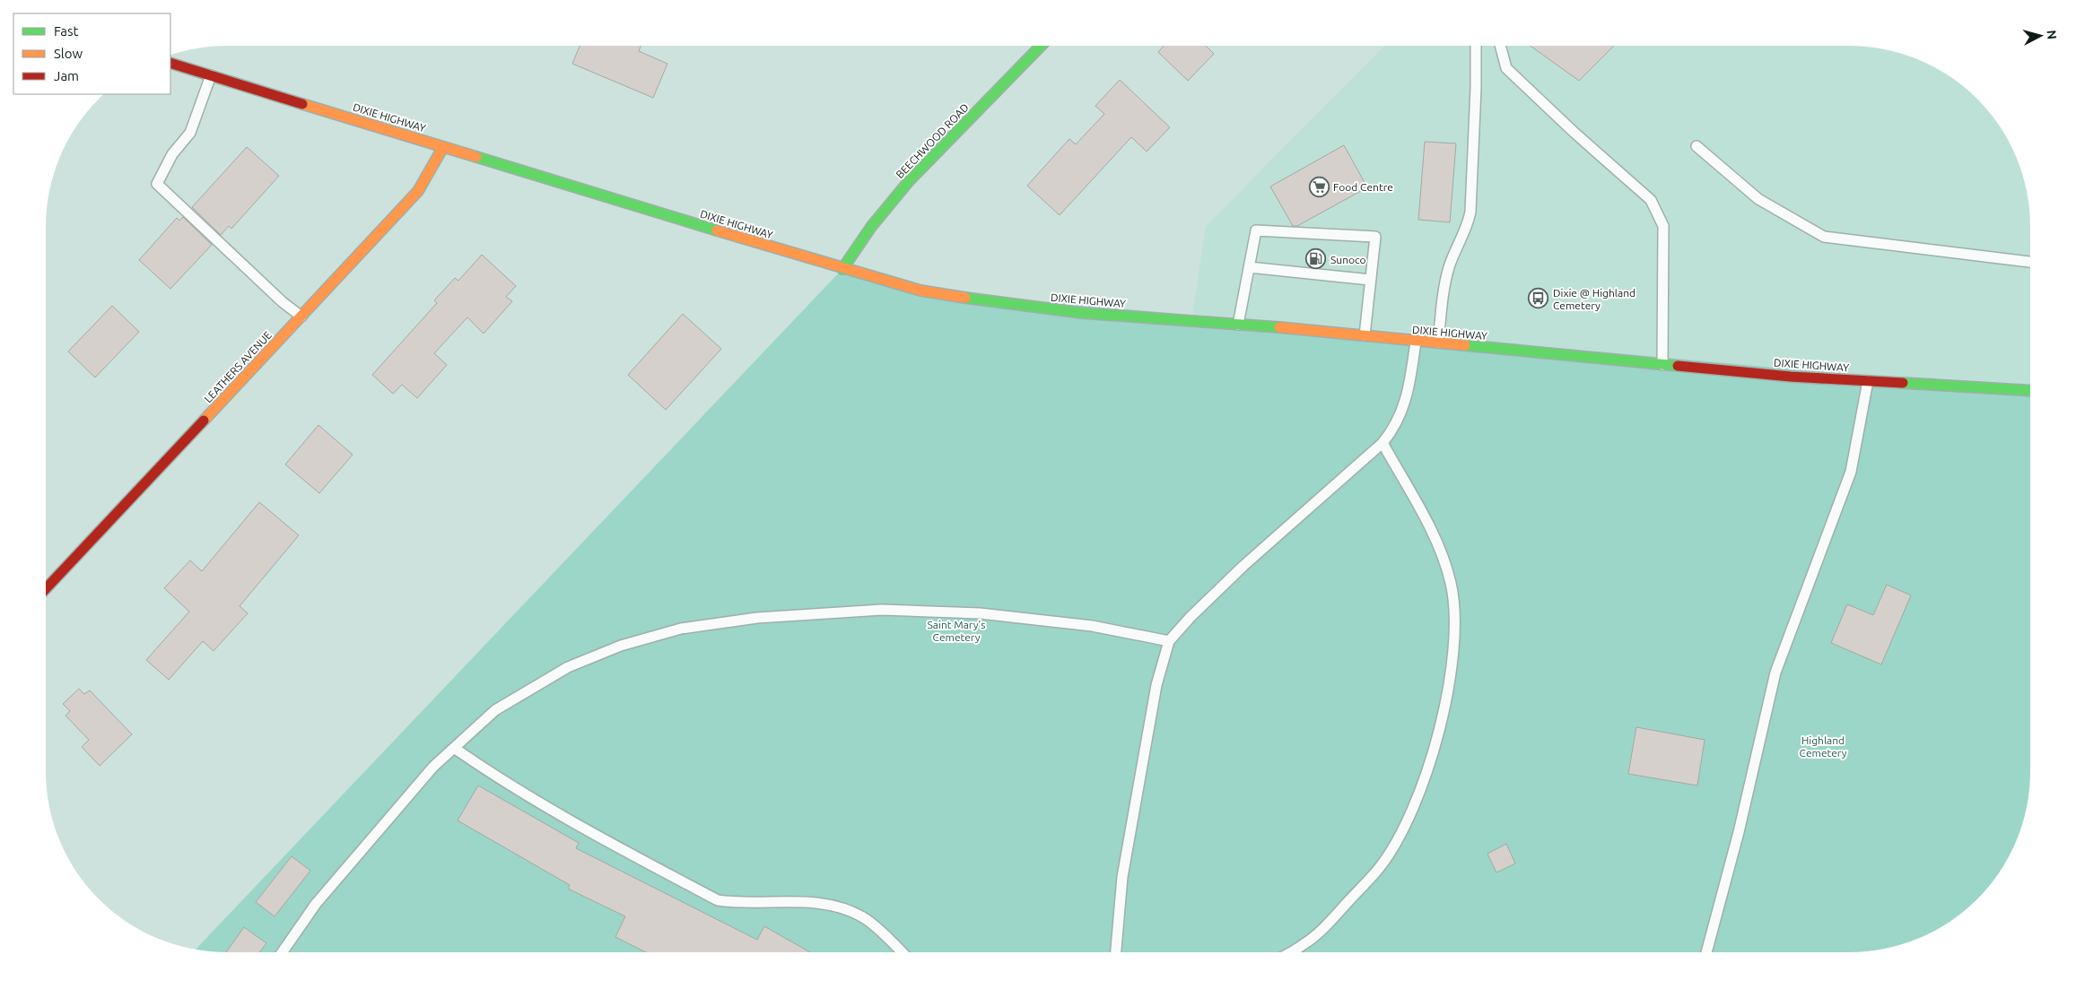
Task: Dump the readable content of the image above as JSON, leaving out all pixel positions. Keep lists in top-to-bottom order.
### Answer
{
  "streets": {
    "main road": ["DIXIE HIGHWAY", "BEECHWOOD ROAD", "LEATHERS AVENUE"]
  },
  "crossings": [
    ["DIXIE HIGHWAY", "BEECHWOOD ROAD"],
    ["DIXIE HIGHWAY", "LEATHERS AVENUE"]
  ],
  "parks": ["Saint Mary’s Cemetery", "Highland Cemetery"],
  "places": {
    "supermarket": ["Food Centre"],
    "fuel station": ["Sunoco"],
    "bus stop": ["Dixie @ Highland Cemetery"]
  },
  "legend": ["Fast", "Slow", "Jam"],
  "north": "right"
}
